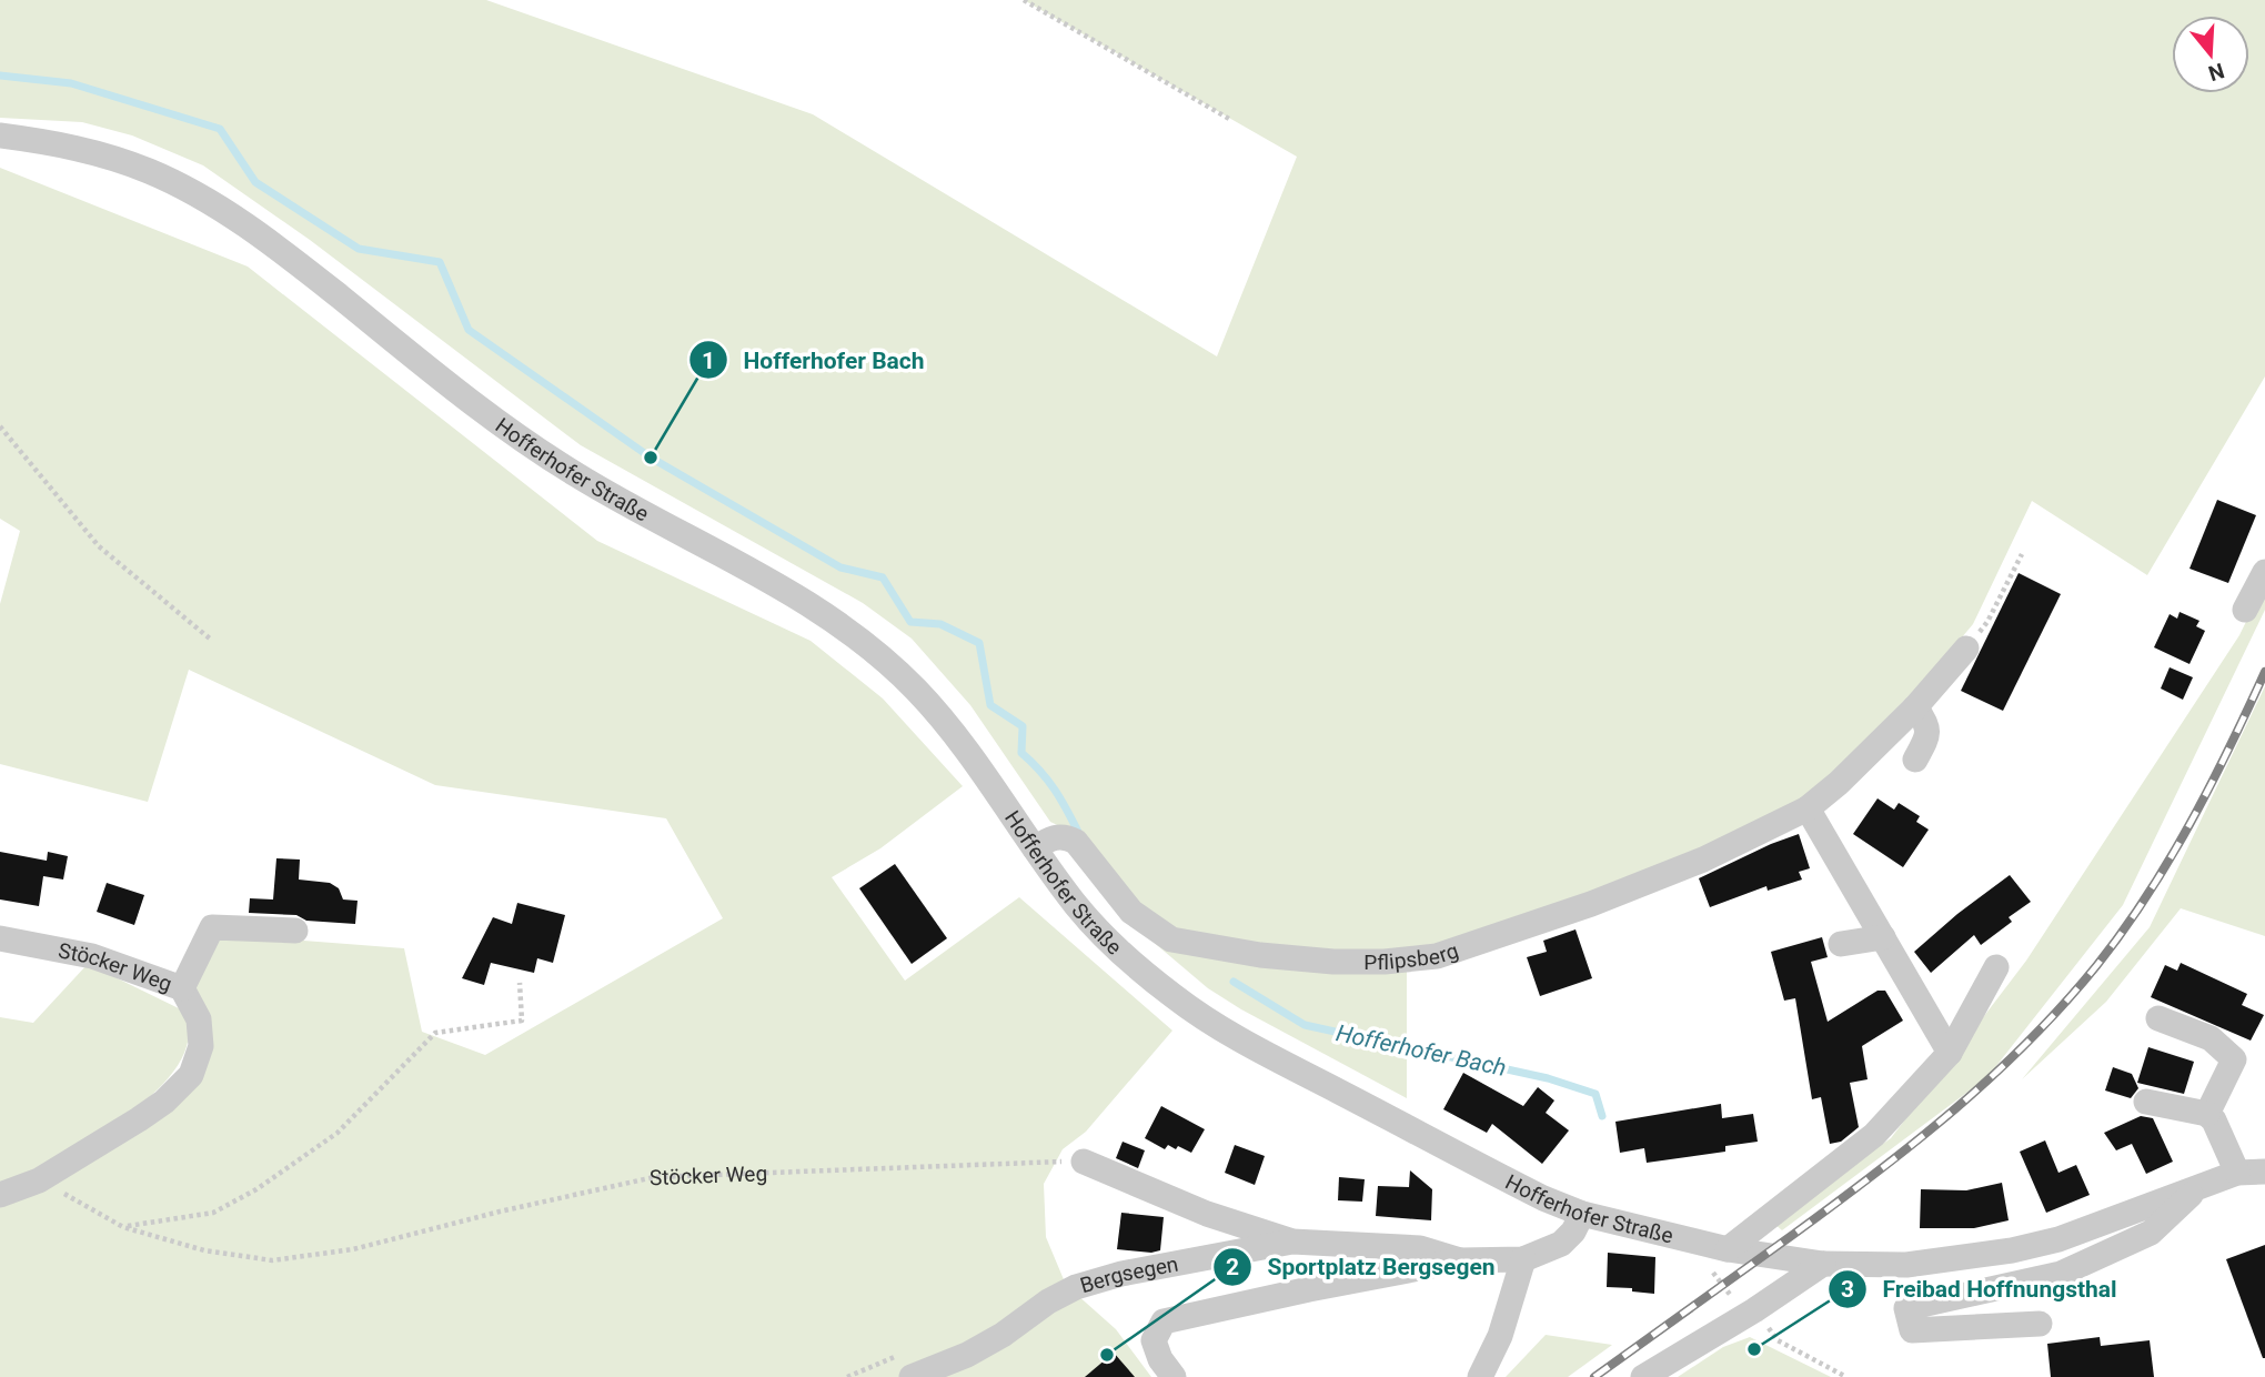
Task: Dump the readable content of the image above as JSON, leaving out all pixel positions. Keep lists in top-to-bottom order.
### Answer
{
  "streets": {
    "street": [
      "Hofferhofer Straße",
      "Pflipsberg",
      "Stöcker Weg",
      "Bergsegen"
    ]
  },
  "crossings": [
    ["Hofferhofer Straße", "Pflipsberg"],
    ["Hofferhofer Straße", "Bergsegen"]
  ],
  "water": ["Hofferhofer Bach"],
  "places": ["Hofferhofer Bach", "Freibad Hoffnungsthal", "Sportplatz Bergsegen"],
  "north": "bottom"
}
